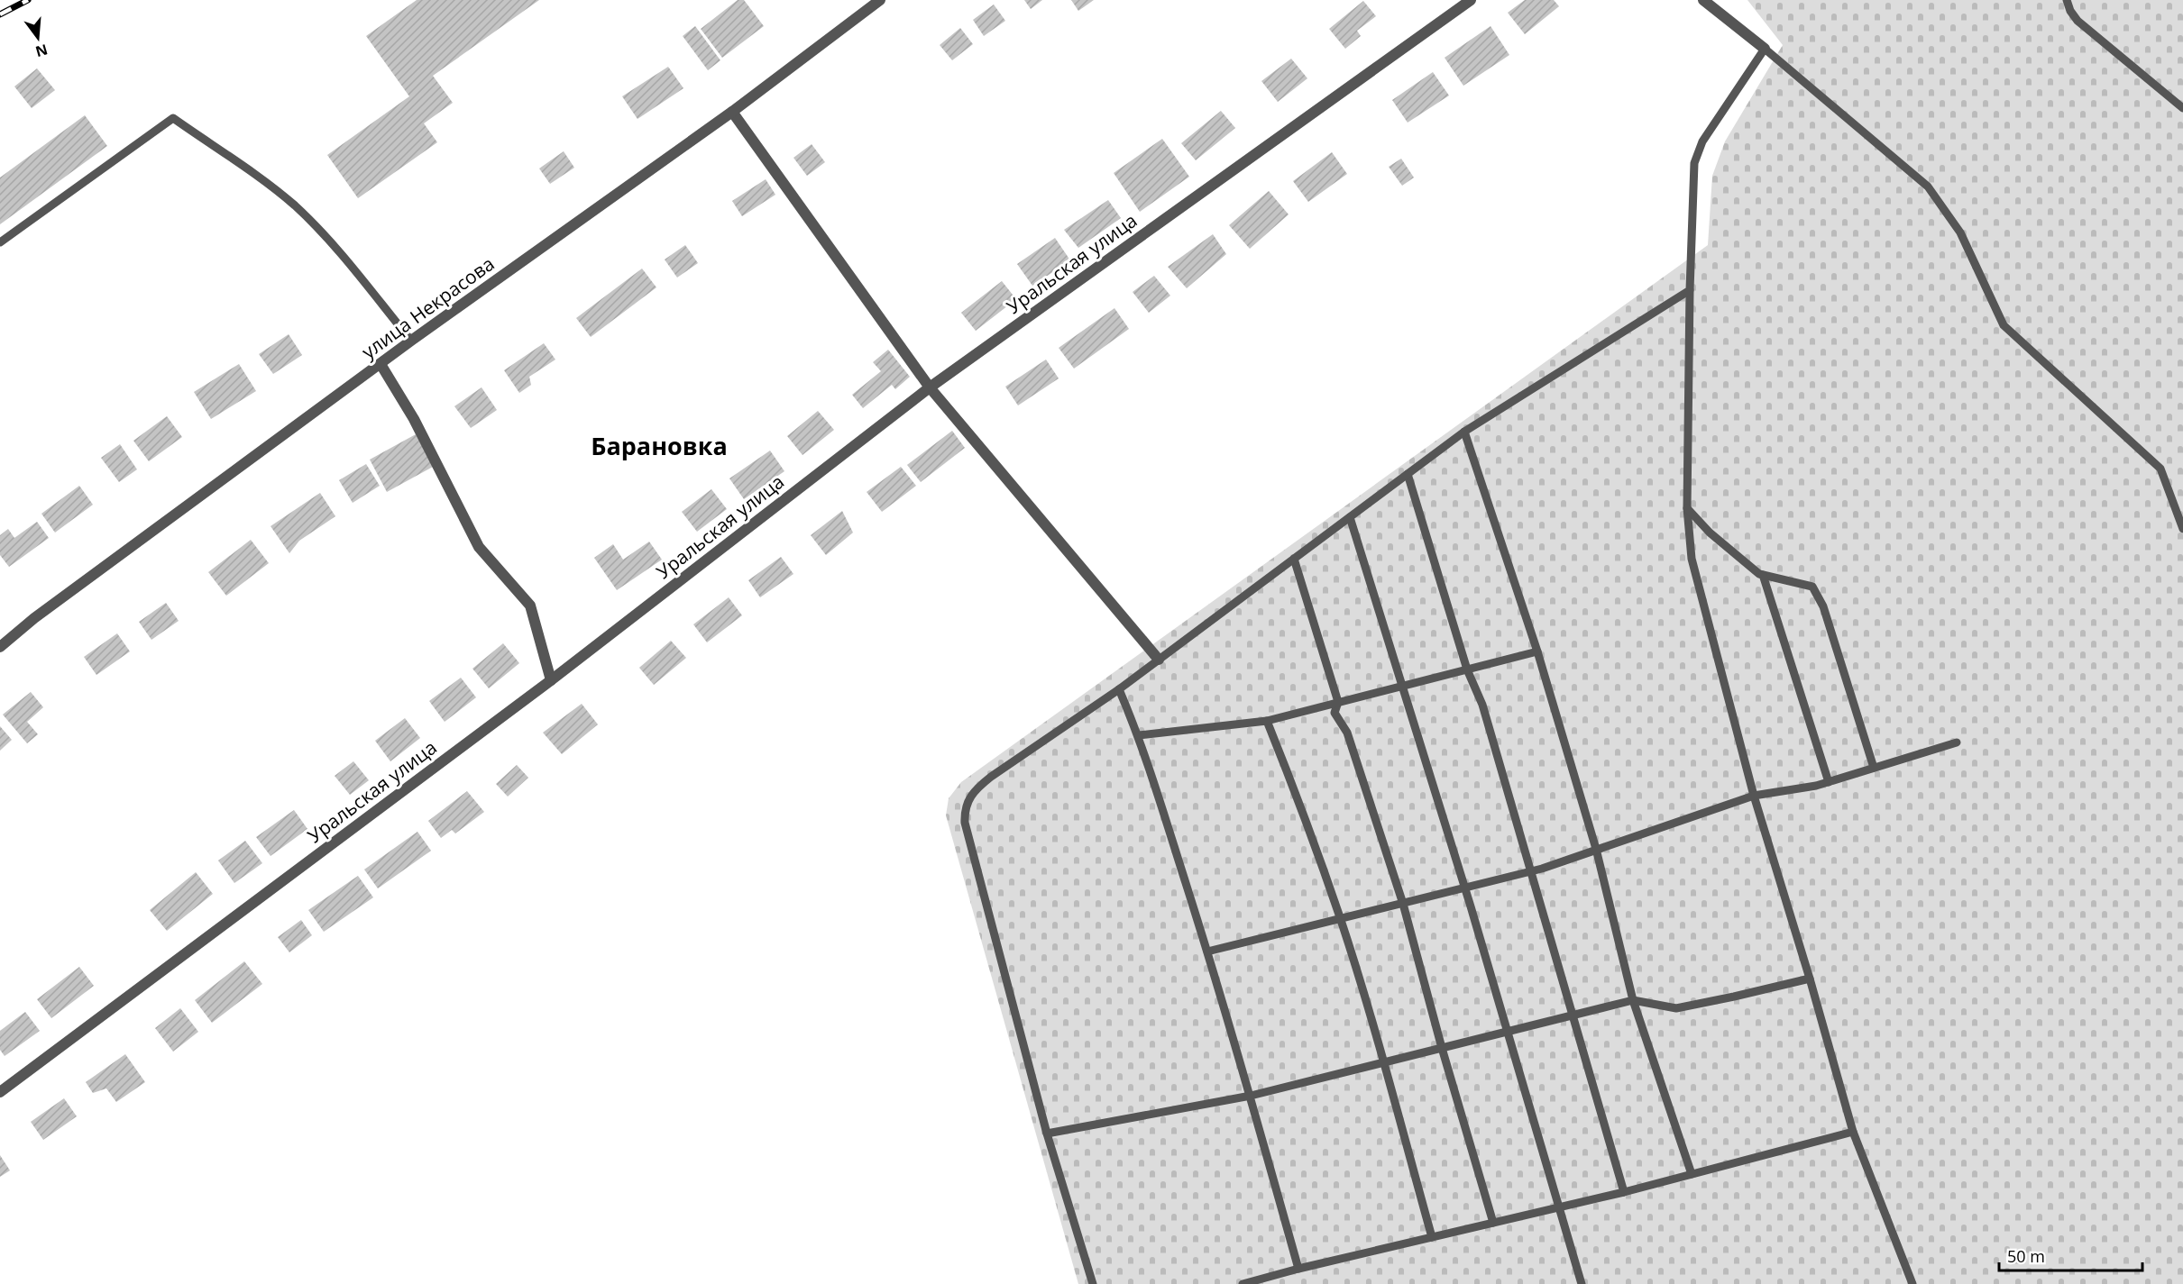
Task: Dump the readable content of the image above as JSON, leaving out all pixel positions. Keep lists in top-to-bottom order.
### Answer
{
  "streets": {
    "street": ["Уральская улица", "улица Некрасова"]
  },
  "districts": ["Барановка"],
  "scale_bar": "50 m",
  "north": "bottom"
}
